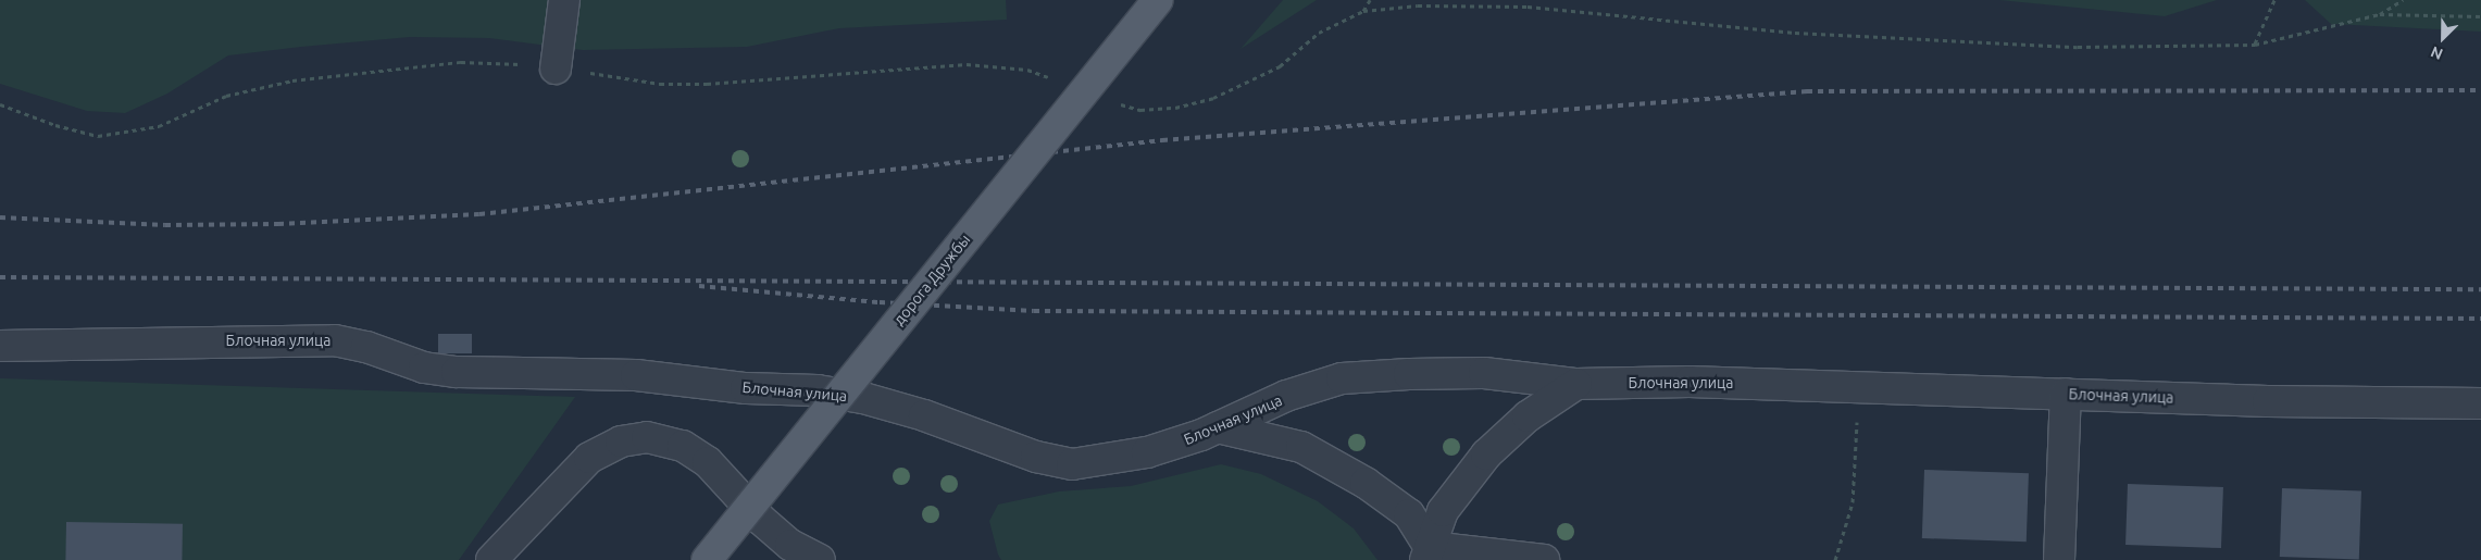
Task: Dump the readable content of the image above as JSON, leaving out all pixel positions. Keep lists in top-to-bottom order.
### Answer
{
  "streets": {
    "main road": ["дорога Дружбы"],
    "street": ["Блочная улица"]
  },
  "north": "bottom left"
}
